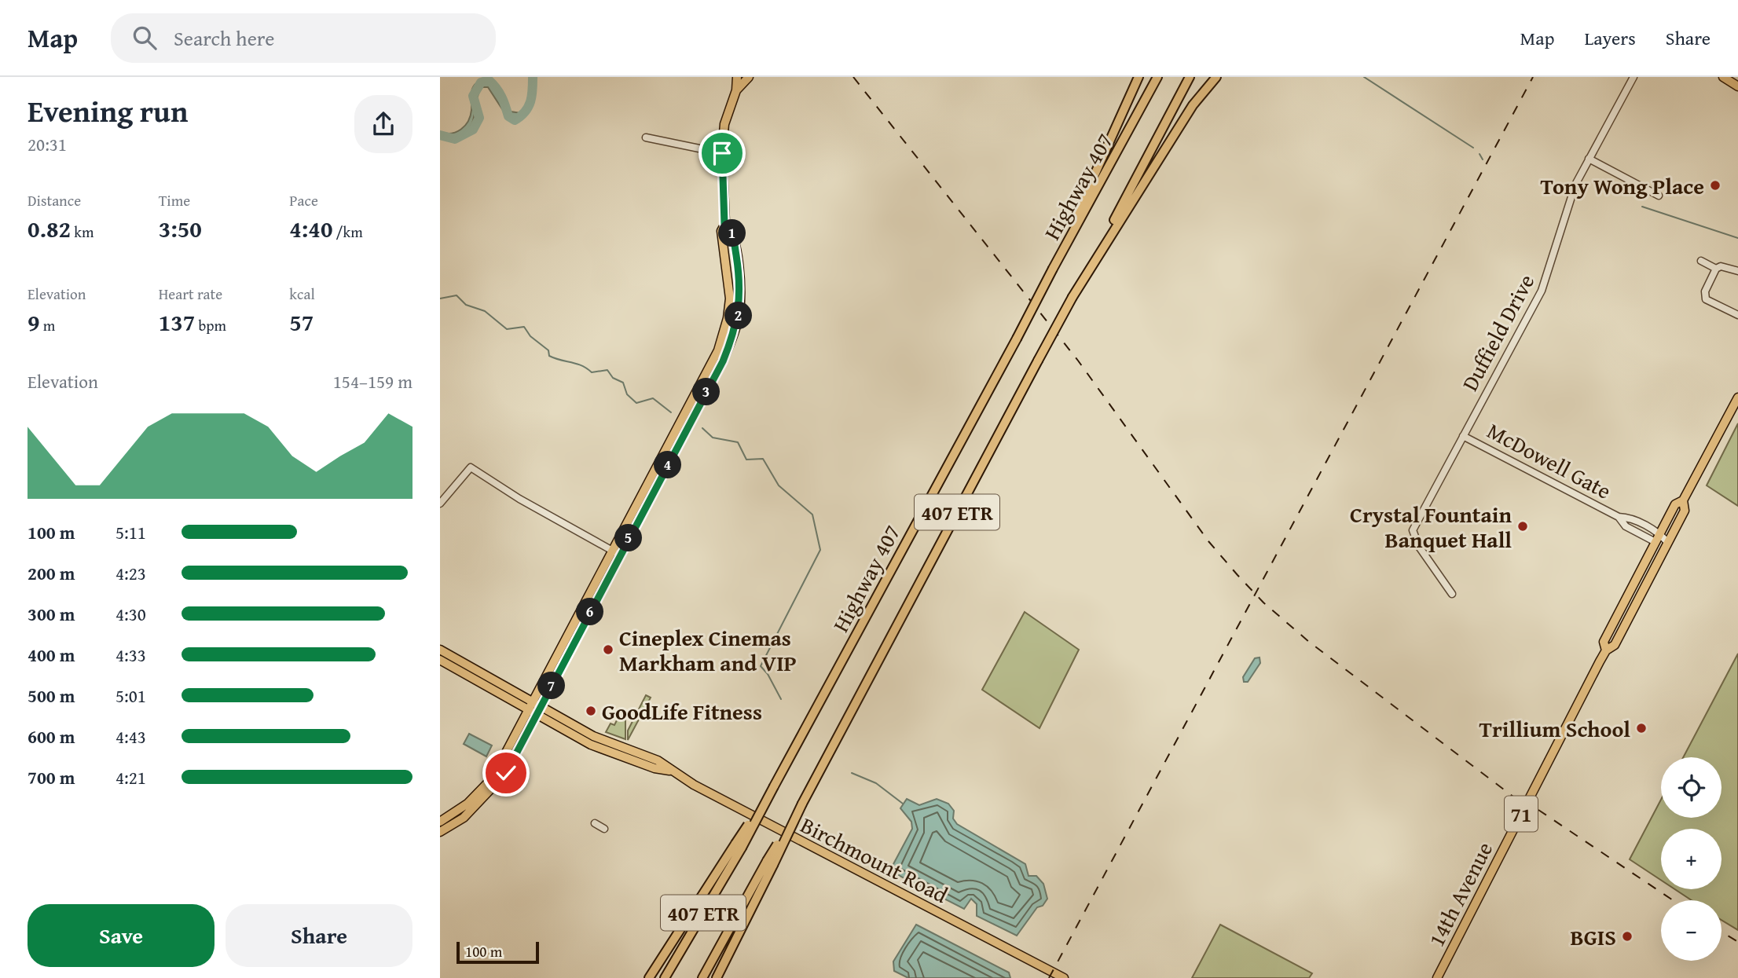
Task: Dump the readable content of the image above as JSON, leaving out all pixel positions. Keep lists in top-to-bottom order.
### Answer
{
  "streets": {
    "highway": ["Highway 407", "407 ETR"],
    "main road": ["71", "Birchmount Road", "14th Avenue"],
    "street": ["Duffield Drive", "McDowell Gate"]
  },
  "crossings": [
    ["Duffield Drive", "McDowell Gate"],
    ["McDowell Gate", "14th Avenue"]
  ],
  "places": [
    "Tony Wong Place",
    "Crystal Fountain Banquet Hall",
    "Cineplex Cinemas Markham and VIP",
    "GoodLife Fitness",
    "Trillium School",
    "BGIS"
  ],
  "scale_bar": "100 m",
  "page": {
    "header": "Map",
    "search": "Search here",
    "nav": ["Map", "Layers", "Share"],
    "heading": ["Evening run", "20:31"],
    "stats": [
      ["Distance", "0.82 km"],
      ["Time", "3:50"],
      ["Pace", "4:40 /km"],
      ["Elevation", "9 m"],
      ["Heart rate", "137 bpm"],
      ["kcal", "57"]
    ],
    "pins": [
      "1",
      "2",
      "3",
      "4",
      "5",
      "6",
      "7"
    ],
    "chart": ["Elevation", "154–159 m"],
    "list": [
      {
        "name": "100 m",
        "note": "5:11"
      },
      {
        "name": "200 m",
        "note": "4:23"
      },
      {
        "name": "300 m",
        "note": "4:30"
      },
      {
        "name": "400 m",
        "note": "4:33"
      },
      {
        "name": "500 m",
        "note": "5:01"
      },
      {
        "name": "600 m",
        "note": "4:43"
      },
      {
        "name": "700 m",
        "note": "4:21"
      }
    ],
    "map_buttons": ["+", "−"],
    "buttons": ["Save", "Share"],
    "scale": "100 m"
  }
}
